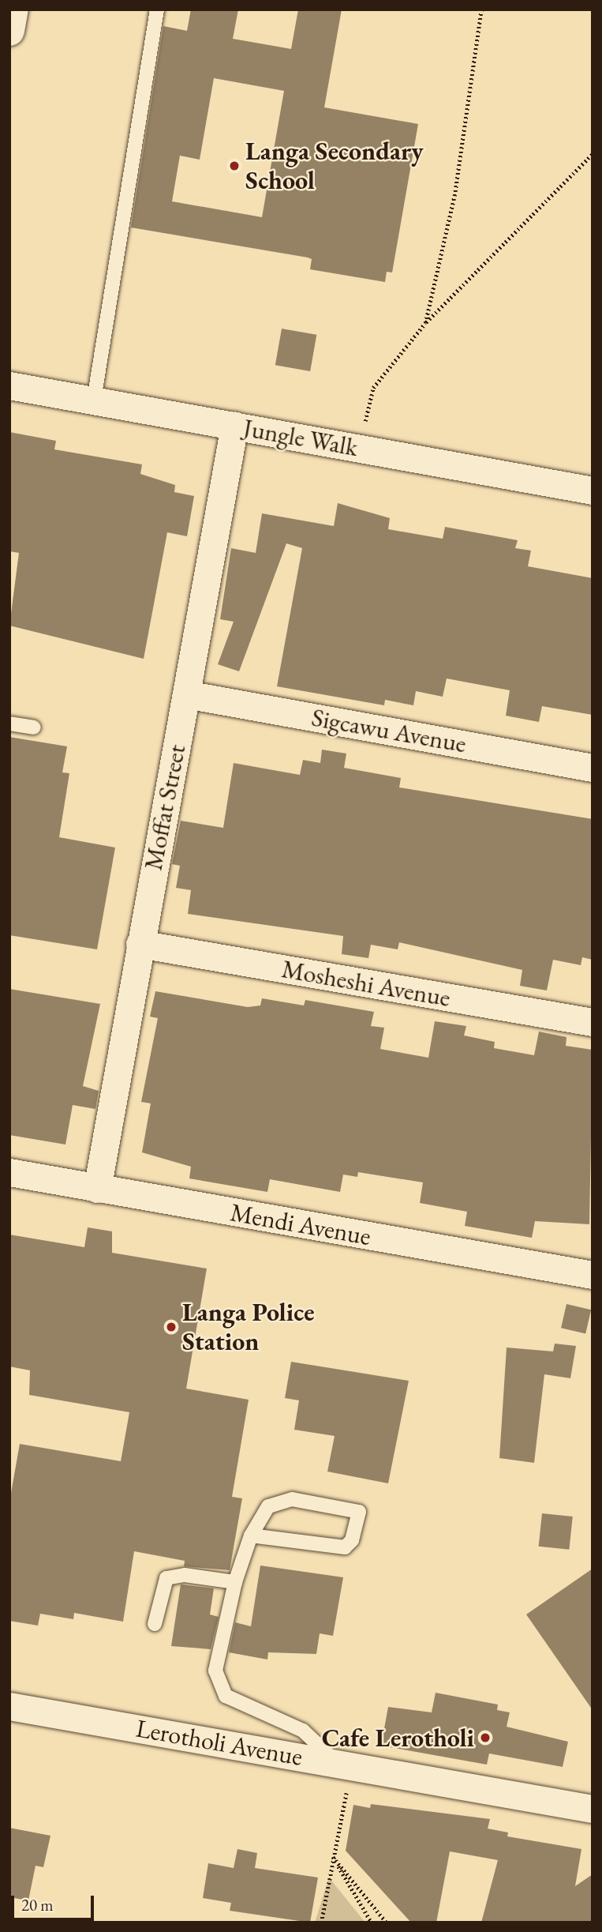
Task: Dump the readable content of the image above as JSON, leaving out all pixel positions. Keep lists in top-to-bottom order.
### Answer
{
  "streets": {
    "street": [
      "Jungle Walk",
      "Sigcawu Avenue",
      "Moffat Street",
      "Mosheshi Avenue",
      "Mendi Avenue",
      "Lerotholi Avenue"
    ]
  },
  "crossings": [
    ["Jungle Walk", "Moffat Street"],
    ["Sigcawu Avenue", "Moffat Street"],
    ["Moffat Street", "Mosheshi Avenue"],
    ["Moffat Street", "Mendi Avenue"]
  ],
  "places": ["Langa Secondary School", "Langa Police Station", "Cafe Lerotholi"],
  "scale_bar": "20 m"
}
